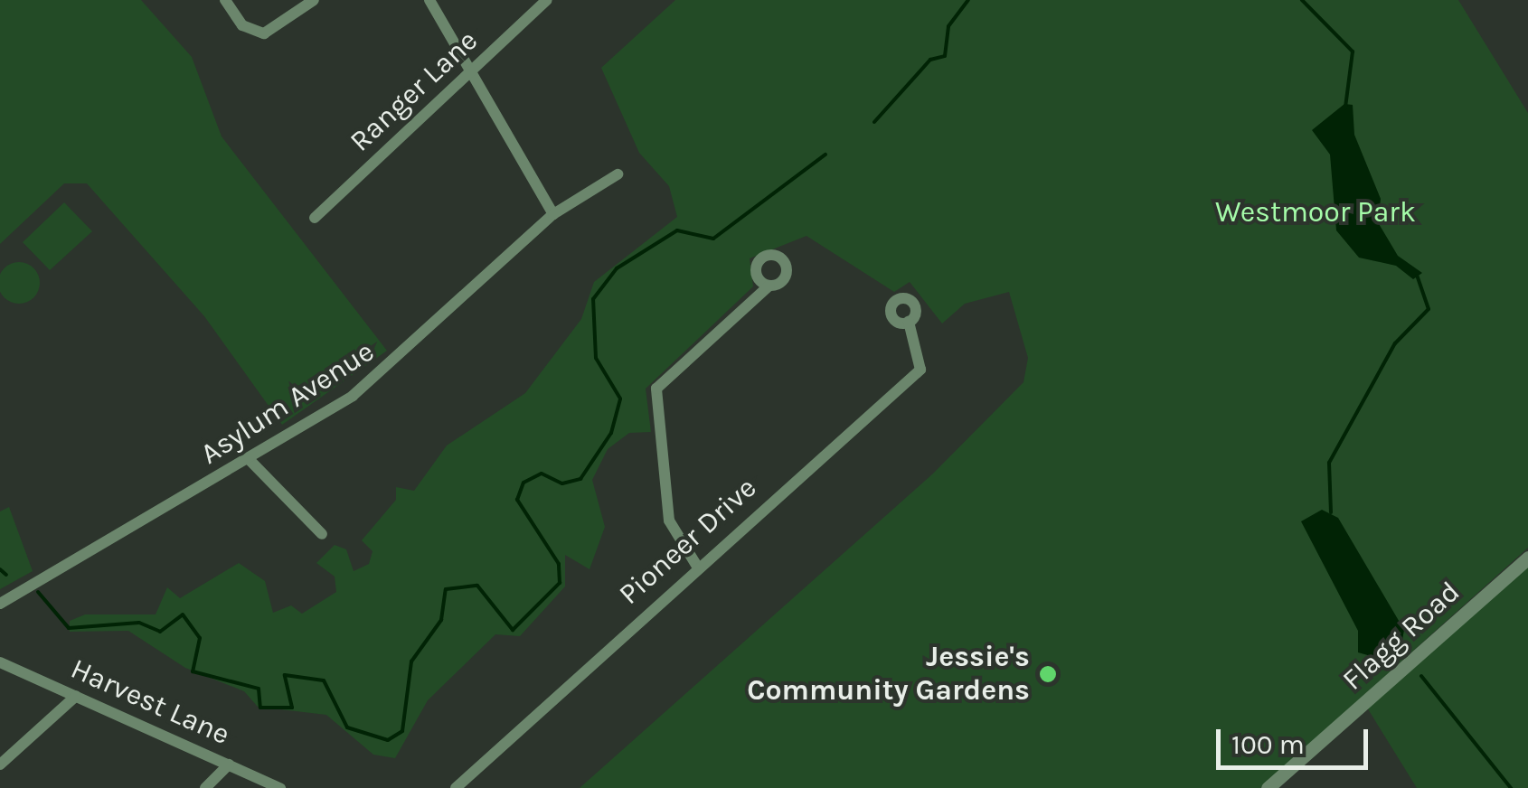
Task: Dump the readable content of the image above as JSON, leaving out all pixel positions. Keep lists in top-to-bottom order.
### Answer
{
  "streets": {
    "street": [
      "Ranger Lane",
      "Asylum Avenue",
      "Pioneer Drive",
      "Flagg Road",
      "Harvest Lane"
    ]
  },
  "parks": ["Westmoor Park"],
  "places": ["Jessie's Community Gardens"],
  "scale_bar": "100 m"
}
